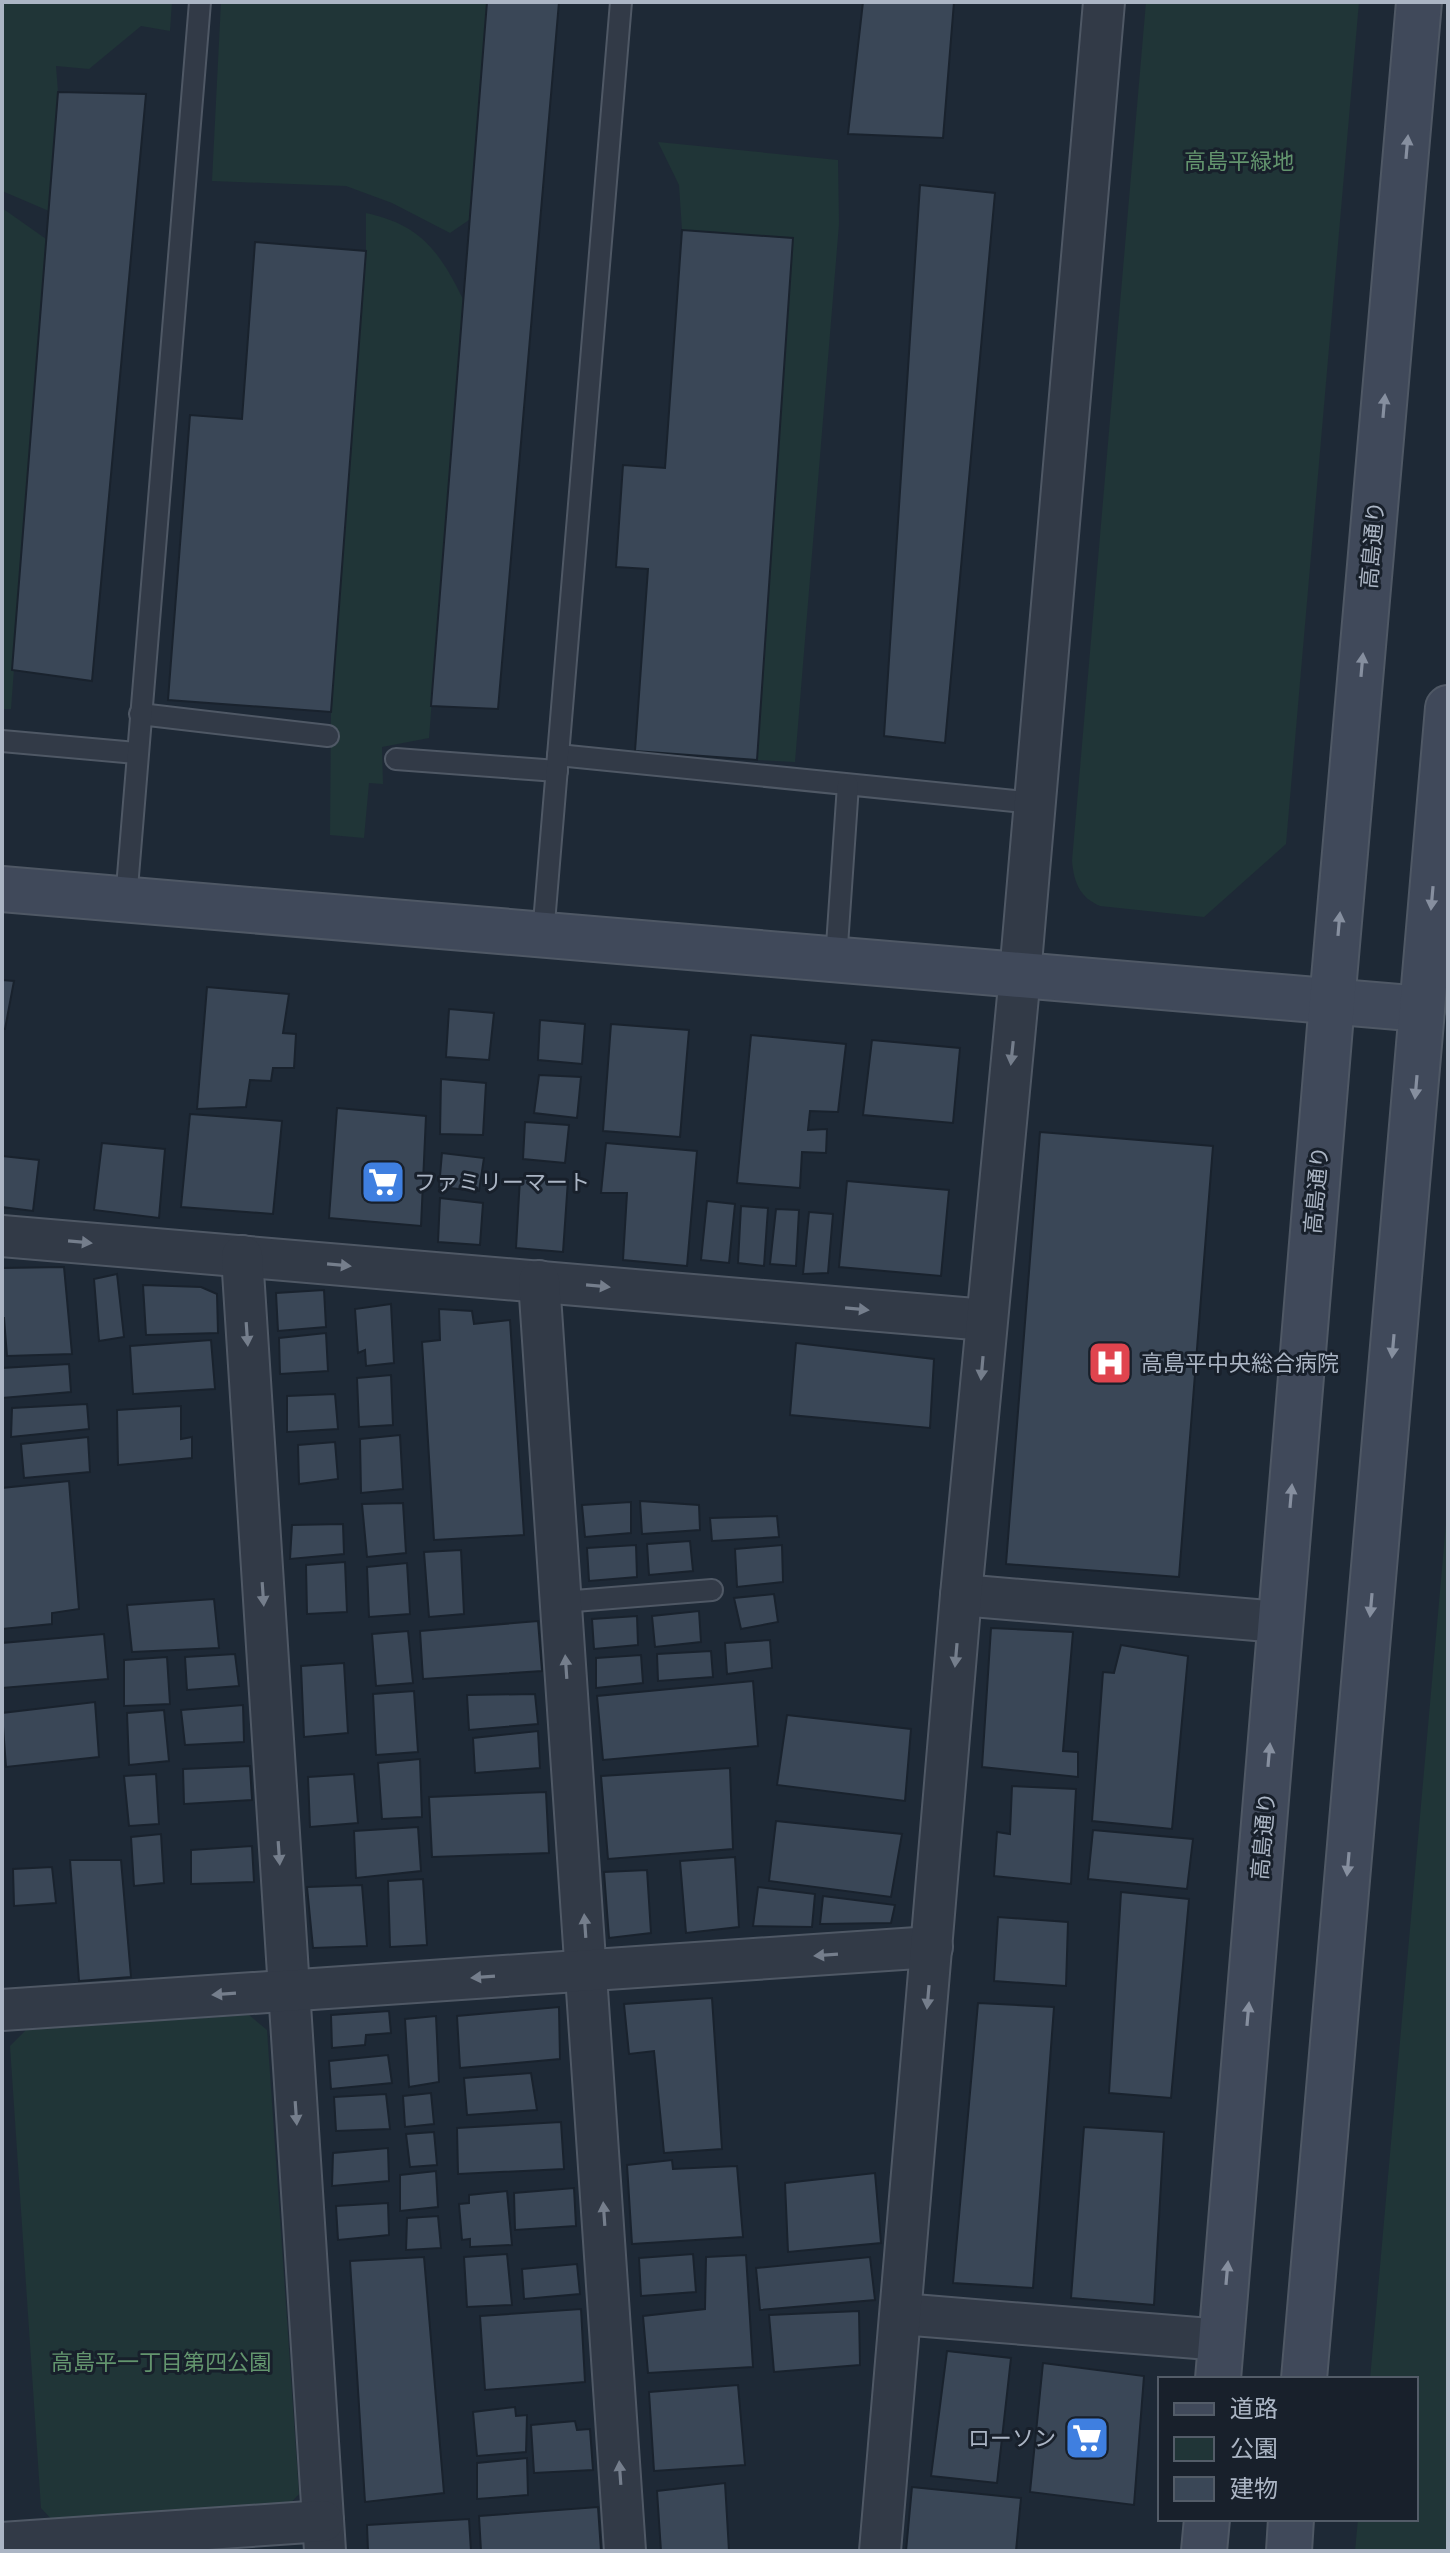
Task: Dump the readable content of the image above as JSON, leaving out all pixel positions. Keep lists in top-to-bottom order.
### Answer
{
  "streets": {
    "main road": ["高島通り"]
  },
  "parks": ["高島平緑地", "高島平一丁目第四公園"],
  "places": {
    "supermarket": ["ファミリーマート", "ローソン"],
    "hospital": ["高島平中央総合病院"]
  },
  "legend": ["道路", "公園", "建物"]
}
